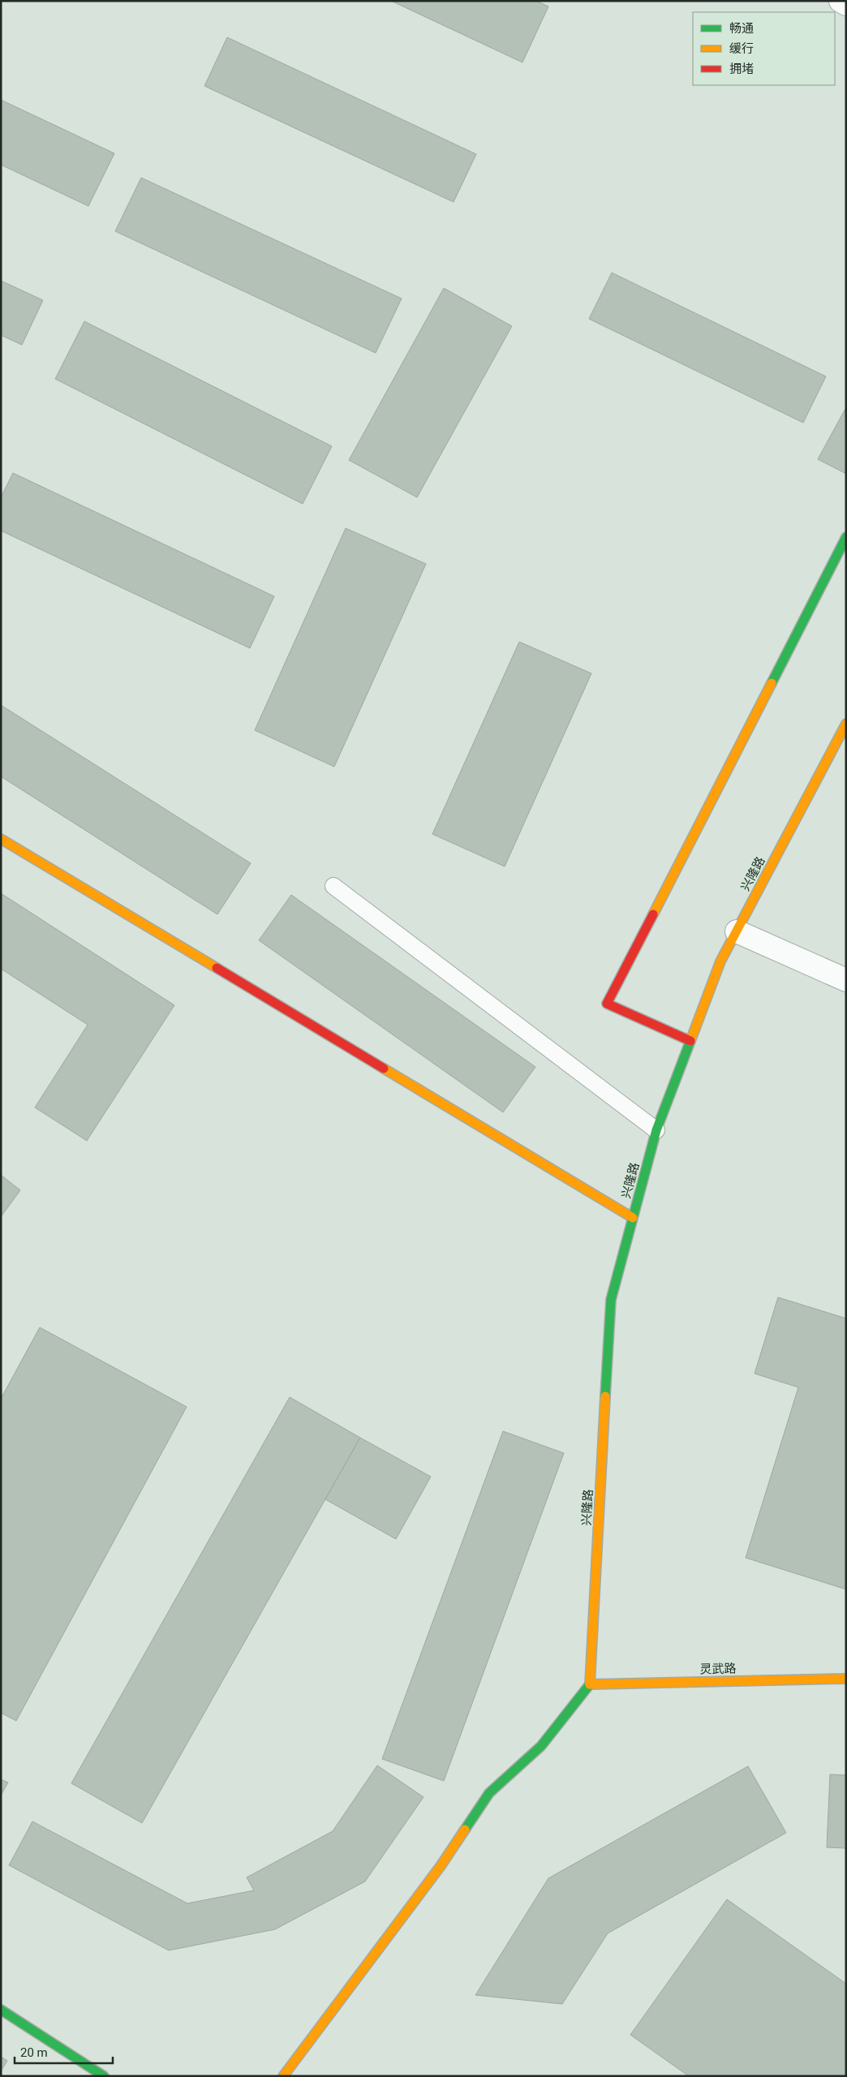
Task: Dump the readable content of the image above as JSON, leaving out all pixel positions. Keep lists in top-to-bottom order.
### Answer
{
  "streets": {
    "main road": ["兴隆路", "灵武路"]
  },
  "crossings": [
    ["兴隆路", "灵武路"]
  ],
  "legend": ["畅通", "缓行", "拥堵"],
  "scale_bar": "20 m"
}
